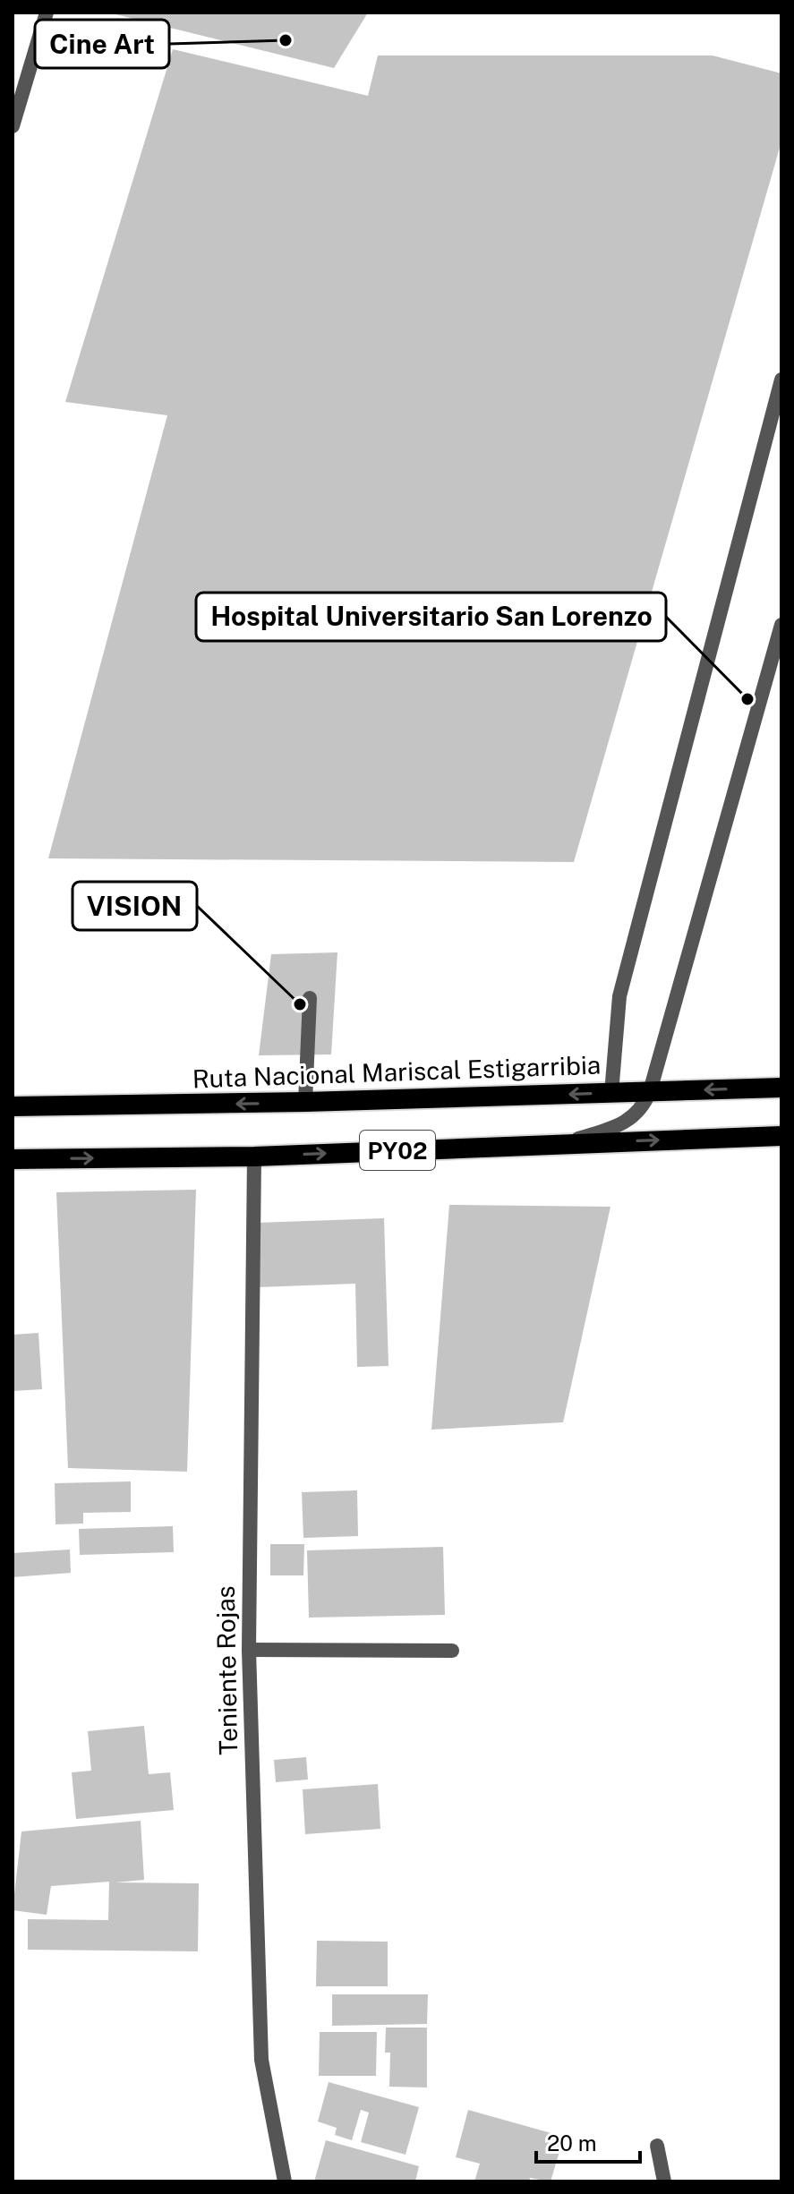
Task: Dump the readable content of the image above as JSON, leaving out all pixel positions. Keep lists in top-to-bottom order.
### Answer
{
  "streets": {
    "highway": ["Ruta Nacional Mariscal Estigarribia", "PY02"],
    "street": ["Teniente Rojas"]
  },
  "crossings": [
    ["PY02", "Teniente Rojas"]
  ],
  "places": ["Cine Art", "Hospital Universitario San Lorenzo", "VISION"],
  "scale_bar": "20 m"
}
